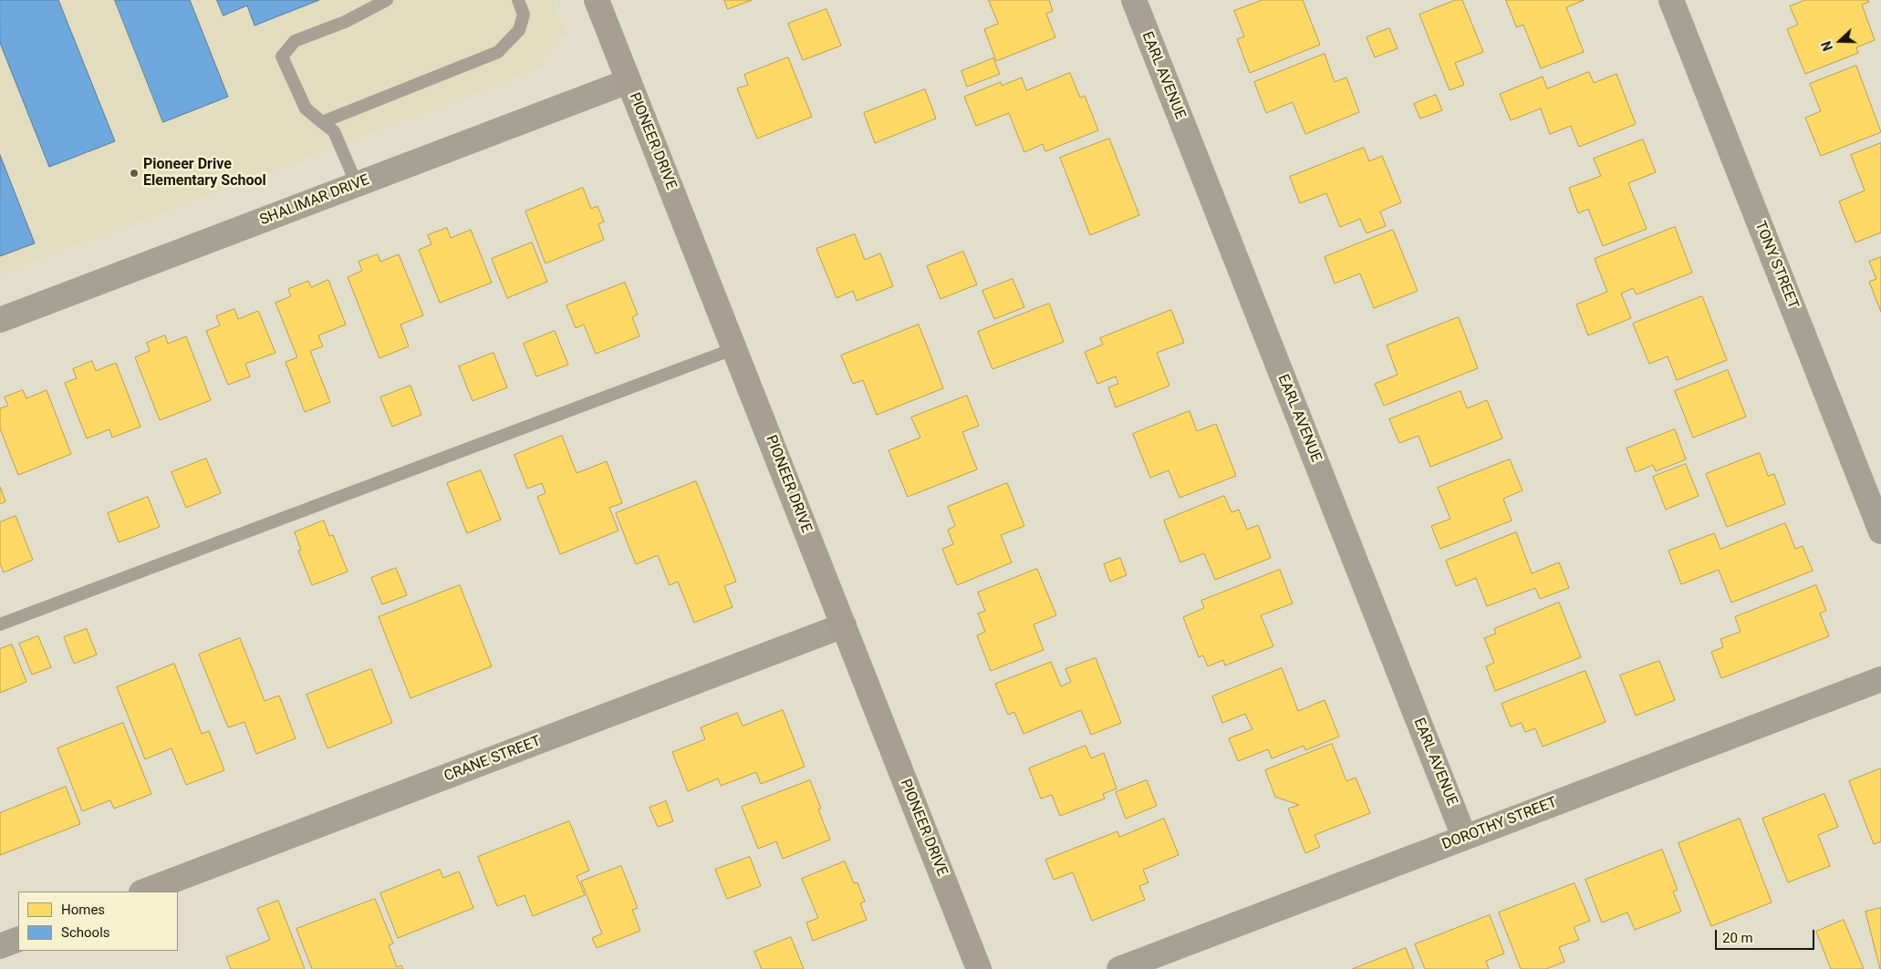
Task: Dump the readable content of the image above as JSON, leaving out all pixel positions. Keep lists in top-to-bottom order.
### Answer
{
  "streets": {
    "street": [
      "EARL AVENUE",
      "PIONEER DRIVE",
      "SHALIMAR DRIVE",
      "TONY STREET",
      "CRANE STREET",
      "DOROTHY STREET"
    ]
  },
  "crossings": [
    ["EARL AVENUE", "DOROTHY STREET"],
    ["PIONEER DRIVE", "SHALIMAR DRIVE"],
    ["PIONEER DRIVE", "CRANE STREET"]
  ],
  "places": ["Pioneer Drive Elementary School"],
  "legend": ["Homes", "Schools"],
  "scale_bar": "20 m",
  "north": "left"
}
